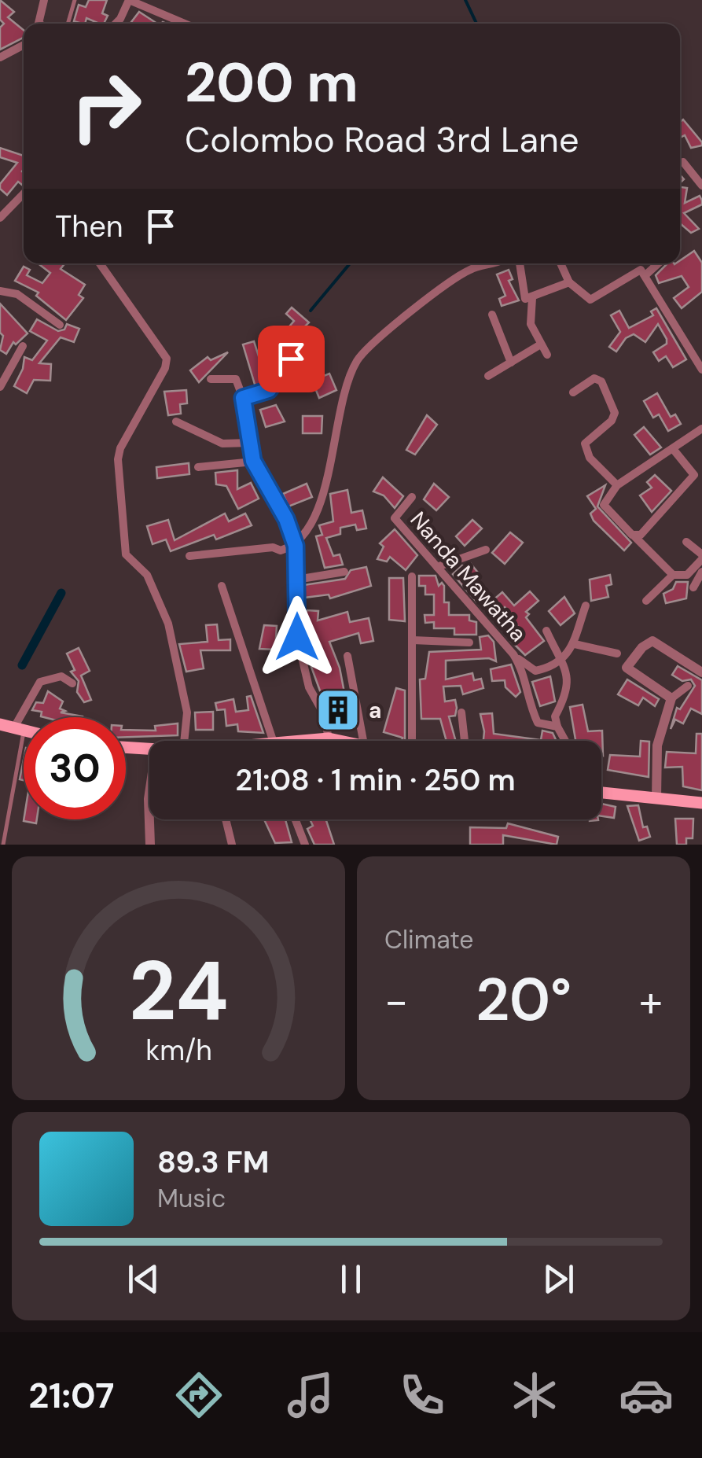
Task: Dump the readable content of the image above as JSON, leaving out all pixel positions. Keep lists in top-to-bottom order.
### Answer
{
  "streets": {
    "street": ["Nanda Mawatha"]
  },
  "places": {
    "building": ["a"]
  },
  "page": {
    "turn": ["200 m", "Colombo Road 3rd Lane"],
    "then": "Then",
    "limit": "30",
    "trip": "21:08 · 1 min · 250 m",
    "tile": "Climate",
    "heat": ["−", "20°", "+"],
    "song": ["89.3 FM", "Music"],
    "tabs": "21:07",
    "gauge": ["24", "km/h"]
  }
}
